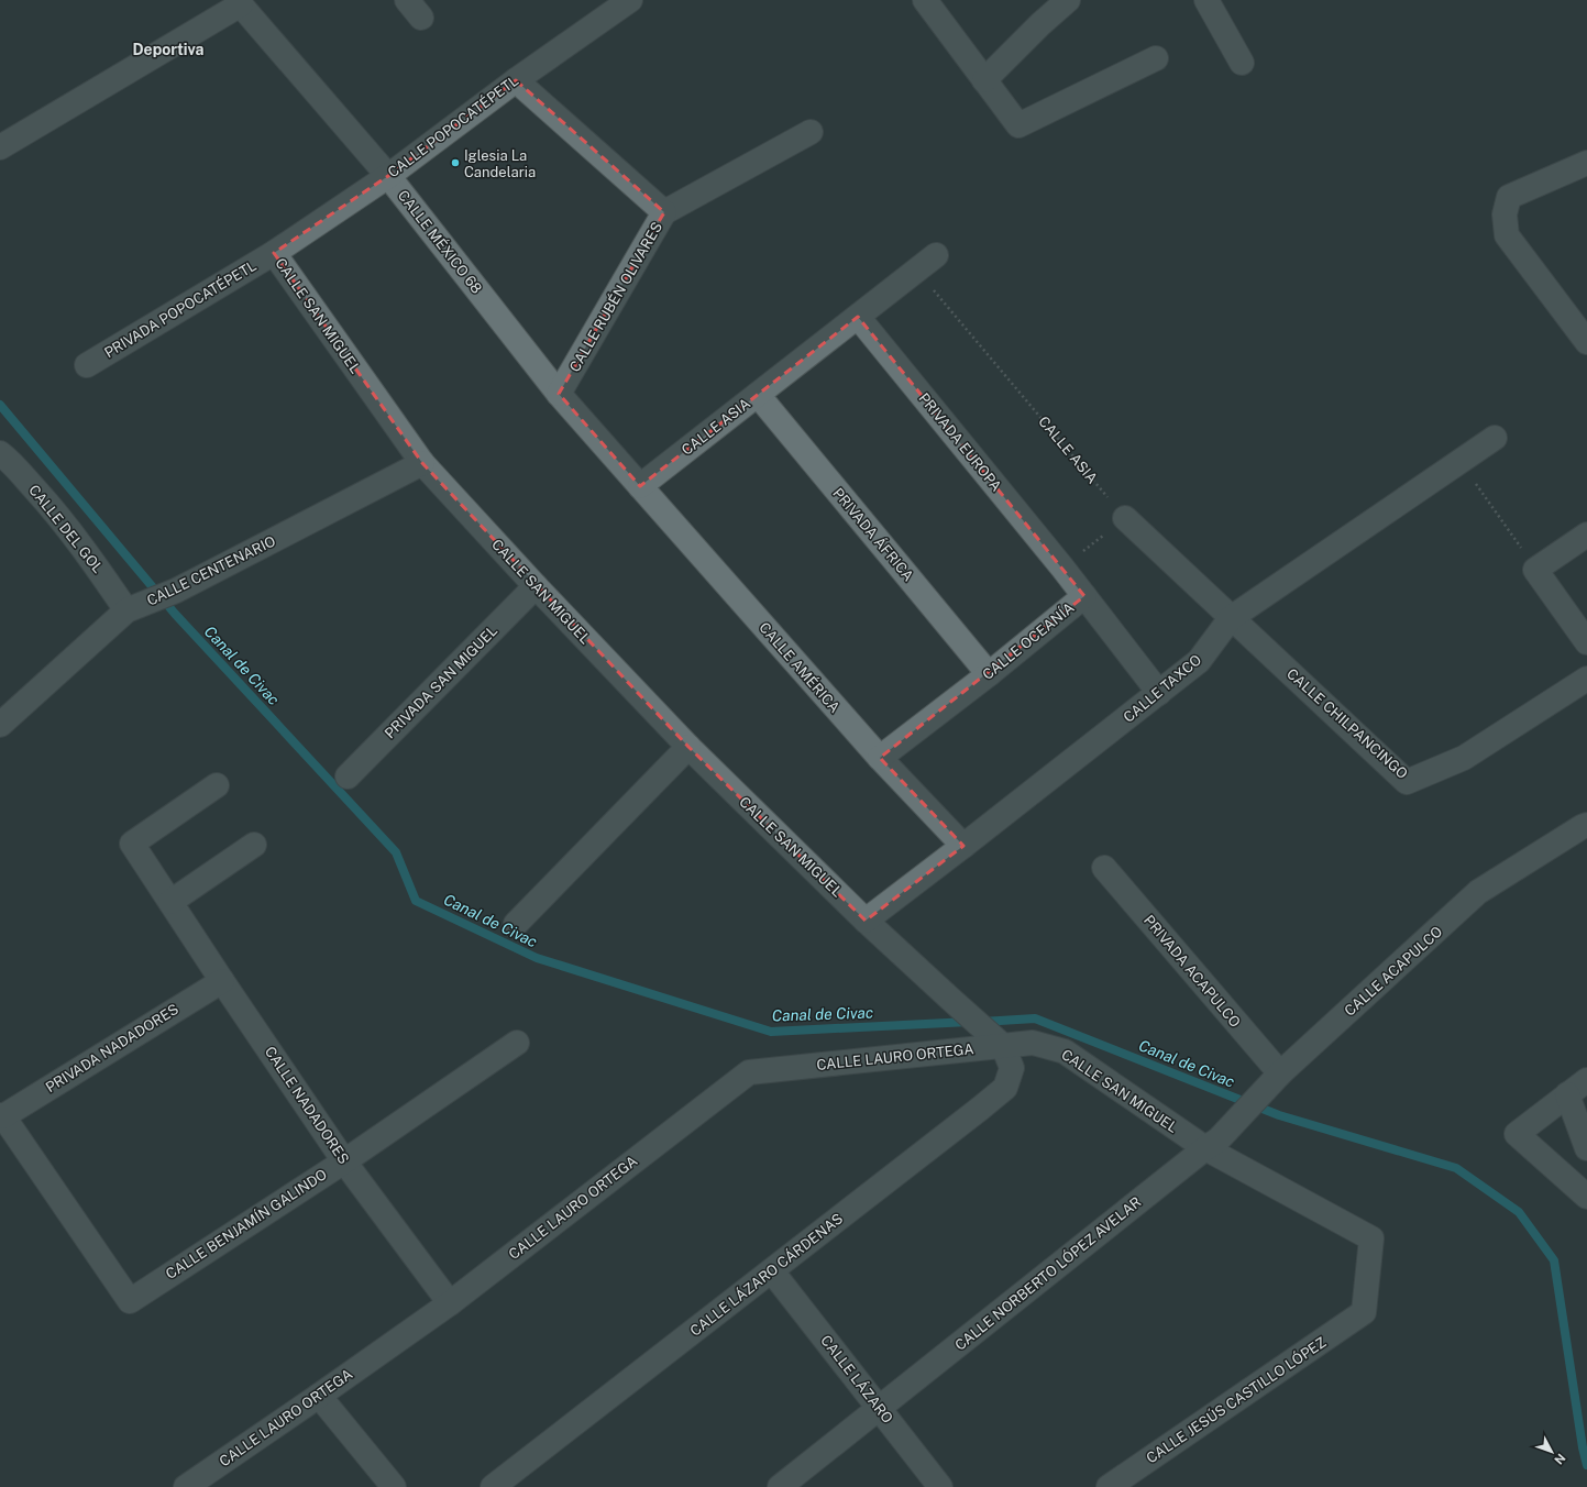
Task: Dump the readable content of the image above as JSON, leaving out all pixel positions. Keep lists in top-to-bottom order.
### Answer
{
  "streets": {
    "street": [
      "CALLE POPOCATÉPETL",
      "CALLE MÉXICO 68",
      "CALLE RUBÉN OLIVARES",
      "PRIVADA POPOCATÉPETL",
      "CALLE SAN MIGUEL",
      "CALLE ASIA",
      "PRIVADA EUROPA",
      "CALLE DEL GOL",
      "PRIVADA ÁFRICA",
      "CALLE CENTENARIO",
      "CALLE OCEANÍA",
      "CALLE AMÉRICA",
      "PRIVADA SAN MIGUEL",
      "CALLE TAXCO",
      "CALLE CHILPANCINGO",
      "PRIVADA ACAPULCO",
      "CALLE ACAPULCO",
      "PRIVADA NADADORES",
      "CALLE LAURO ORTEGA",
      "CALLE NADADORES",
      "CALLE BENJAMÍN GALINDO",
      "CALLE NORBERTO LÓPEZ AVELAR",
      "CALLE LÁZARO CÁRDENAS",
      "CALLE LÁZARO",
      "CALLE JESÚS CASTILLO LÓPEZ"
    ]
  },
  "crossings": [
    ["CALLE POPOCATÉPETL", "CALLE MÉXICO 68"],
    ["CALLE POPOCATÉPETL", "CALLE RUBÉN OLIVARES"],
    ["CALLE POPOCATÉPETL", "PRIVADA POPOCATÉPETL"],
    ["CALLE POPOCATÉPETL", "CALLE SAN MIGUEL"],
    ["CALLE MÉXICO 68", "CALLE RUBÉN OLIVARES"],
    ["CALLE MÉXICO 68", "CALLE ASIA"],
    ["CALLE MÉXICO 68", "CALLE AMÉRICA"],
    ["PRIVADA POPOCATÉPETL", "CALLE SAN MIGUEL"],
    ["CALLE SAN MIGUEL", "CALLE CENTENARIO"],
    ["CALLE SAN MIGUEL", "PRIVADA SAN MIGUEL"],
    ["CALLE SAN MIGUEL", "CALLE TAXCO"],
    ["CALLE SAN MIGUEL", "CALLE ACAPULCO"],
    ["CALLE SAN MIGUEL", "CALLE LAURO ORTEGA"],
    ["CALLE SAN MIGUEL", "CALLE NORBERTO LÓPEZ AVELAR"],
    ["CALLE SAN MIGUEL", "CALLE LÁZARO CÁRDENAS"],
    ["CALLE SAN MIGUEL", "CALLE JESÚS CASTILLO LÓPEZ"],
    ["CALLE ASIA", "PRIVADA EUROPA"],
    ["CALLE ASIA", "PRIVADA ÁFRICA"],
    ["CALLE ASIA", "CALLE AMÉRICA"],
    ["PRIVADA EUROPA", "CALLE OCEANÍA"],
    ["CALLE DEL GOL", "CALLE CENTENARIO"],
    ["PRIVADA ÁFRICA", "CALLE OCEANÍA"],
    ["CALLE OCEANÍA", "CALLE AMÉRICA"],
    ["CALLE AMÉRICA", "CALLE TAXCO"],
    ["CALLE TAXCO", "CALLE CHILPANCINGO"],
    ["PRIVADA ACAPULCO", "CALLE ACAPULCO"],
    ["CALLE ACAPULCO", "CALLE NORBERTO LÓPEZ AVELAR"],
    ["PRIVADA NADADORES", "CALLE NADADORES"],
    ["PRIVADA NADADORES", "CALLE BENJAMÍN GALINDO"],
    ["CALLE LAURO ORTEGA", "CALLE NADADORES"],
    ["CALLE LAURO ORTEGA", "CALLE LÁZARO CÁRDENAS"],
    ["CALLE NADADORES", "CALLE BENJAMÍN GALINDO"],
    ["CALLE NORBERTO LÓPEZ AVELAR", "CALLE LÁZARO"],
    ["CALLE LÁZARO CÁRDENAS", "CALLE LÁZARO"]
  ],
  "districts": ["Deportiva"],
  "water": ["Canal de Civac"],
  "places": ["Iglesia La Candelaria"],
  "north": "bottom right"
}
